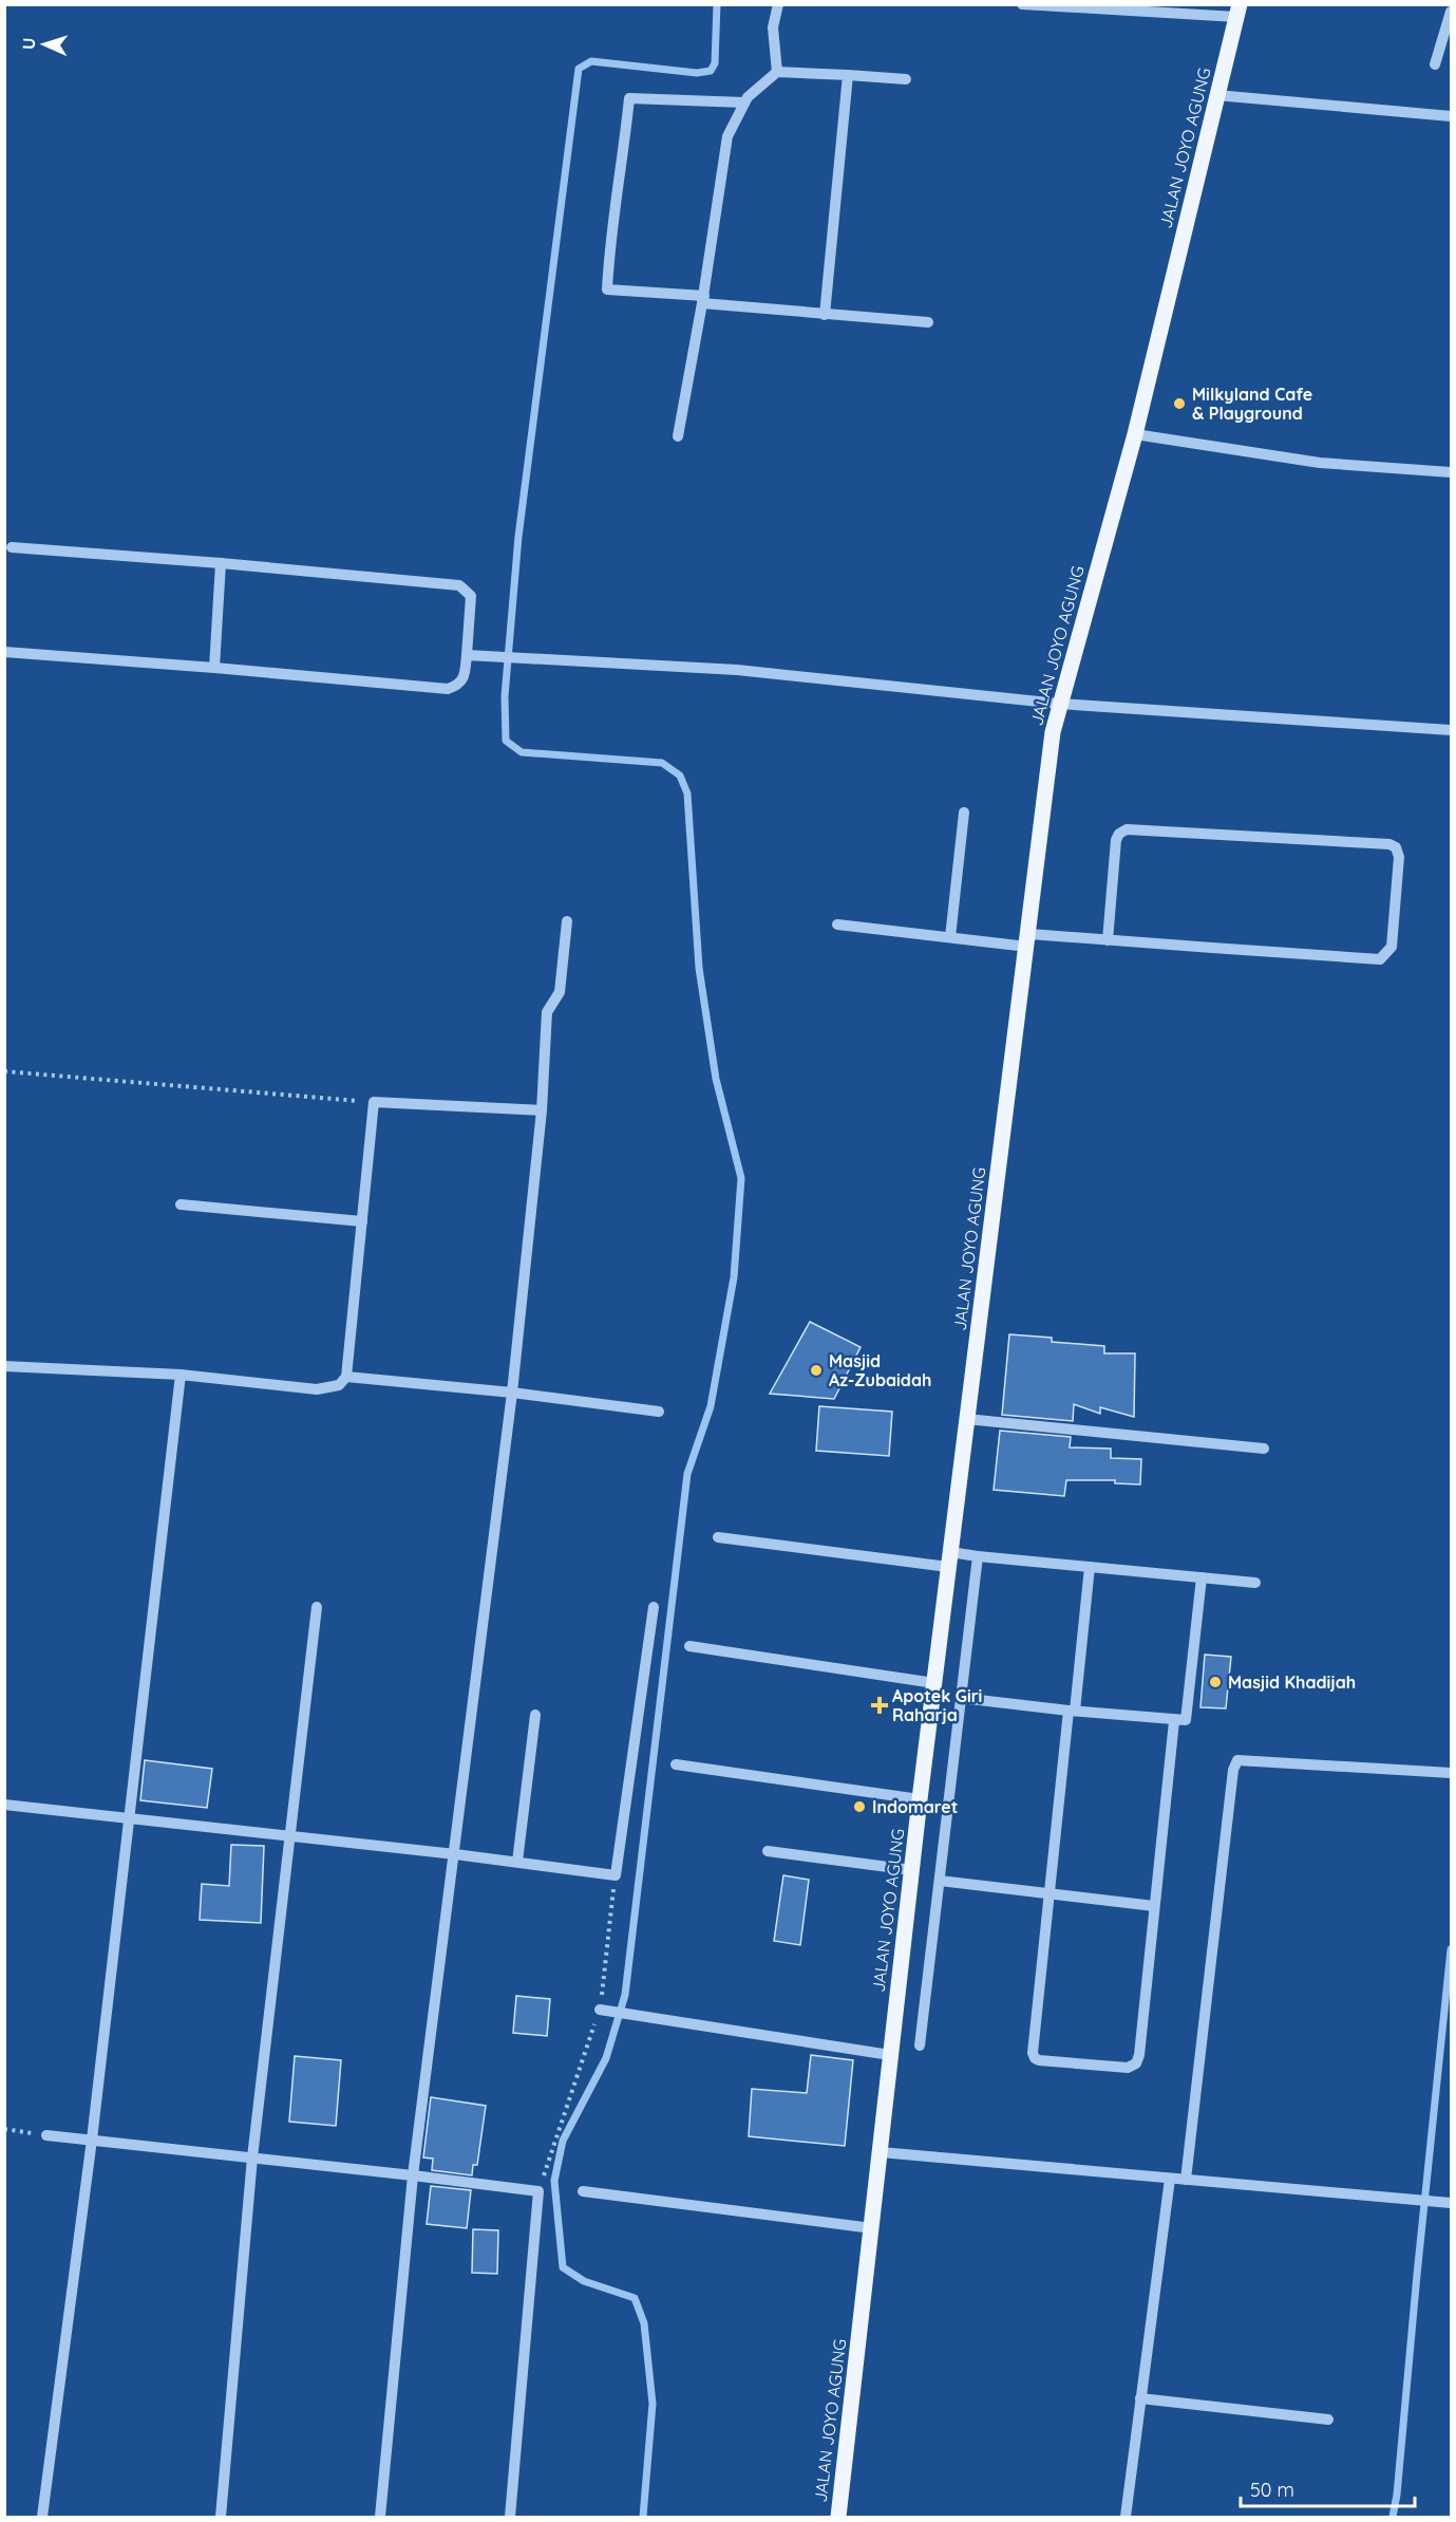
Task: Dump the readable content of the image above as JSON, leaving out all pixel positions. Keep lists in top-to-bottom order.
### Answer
{
  "streets": {
    "main road": ["JALAN JOYO AGUNG"]
  },
  "places": {
    "other": [
      "Milkyland Cafe & Playground",
      "Masjid Az-Zubaidah",
      "Masjid Khadijah",
      "Indomaret"
    ],
    "health": ["Apotek Giri Raharja"]
  },
  "scale_bar": "50 m",
  "north": "left"
}
